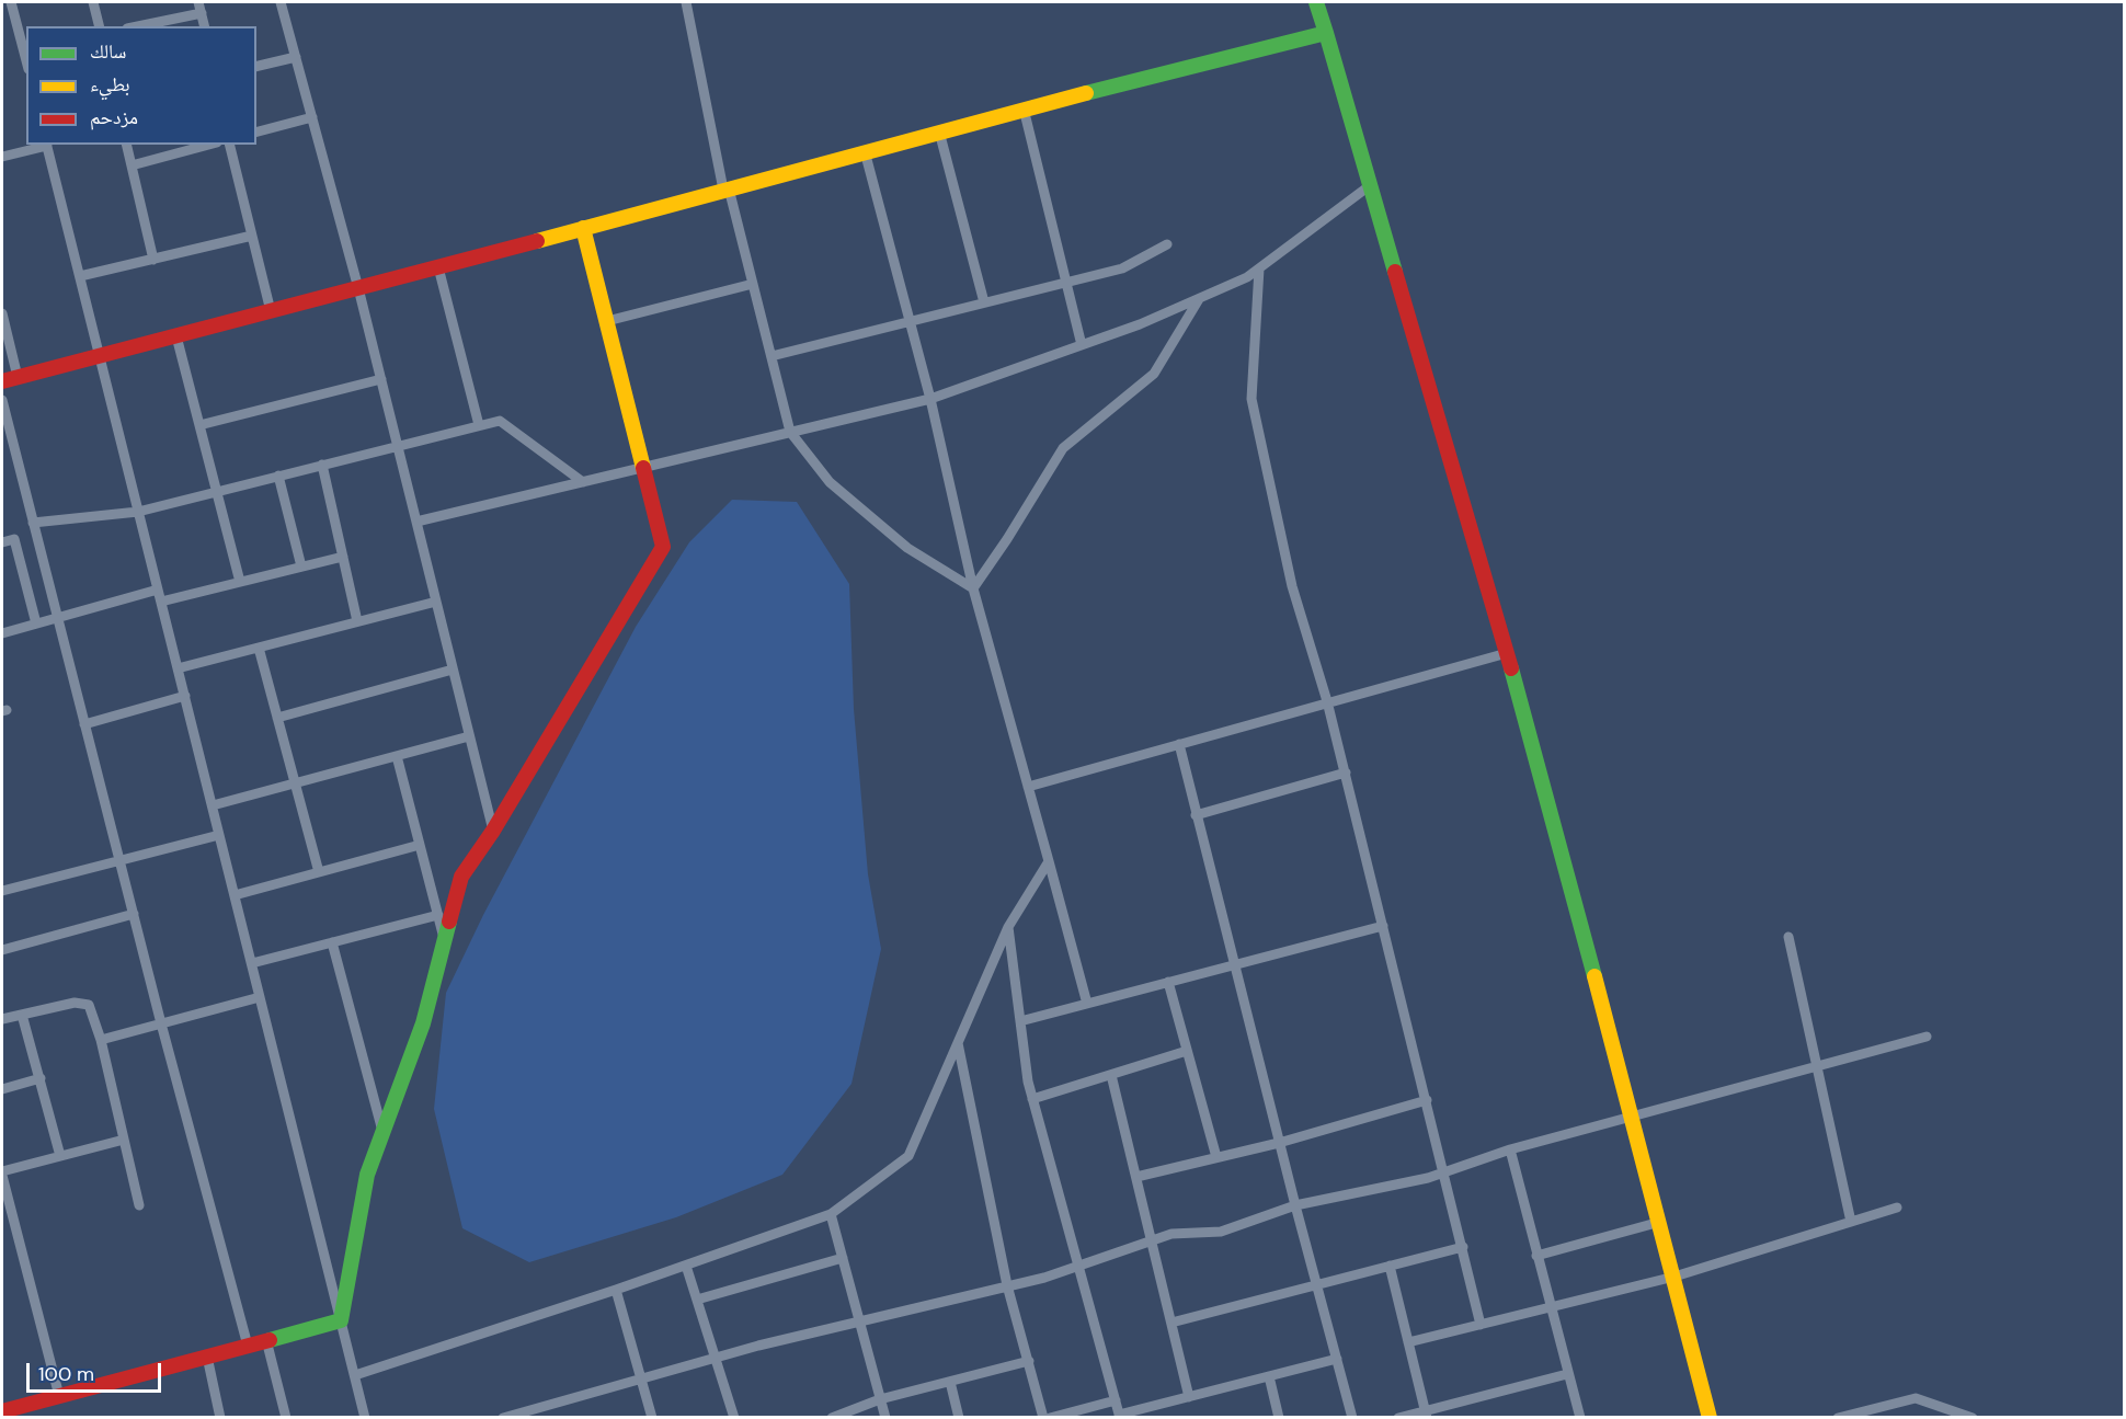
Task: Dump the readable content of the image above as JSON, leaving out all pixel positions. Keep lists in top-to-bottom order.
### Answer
{
  "legend": ["سالك", "بطيء", "مزدحم"],
  "scale_bar": "100 m"
}
